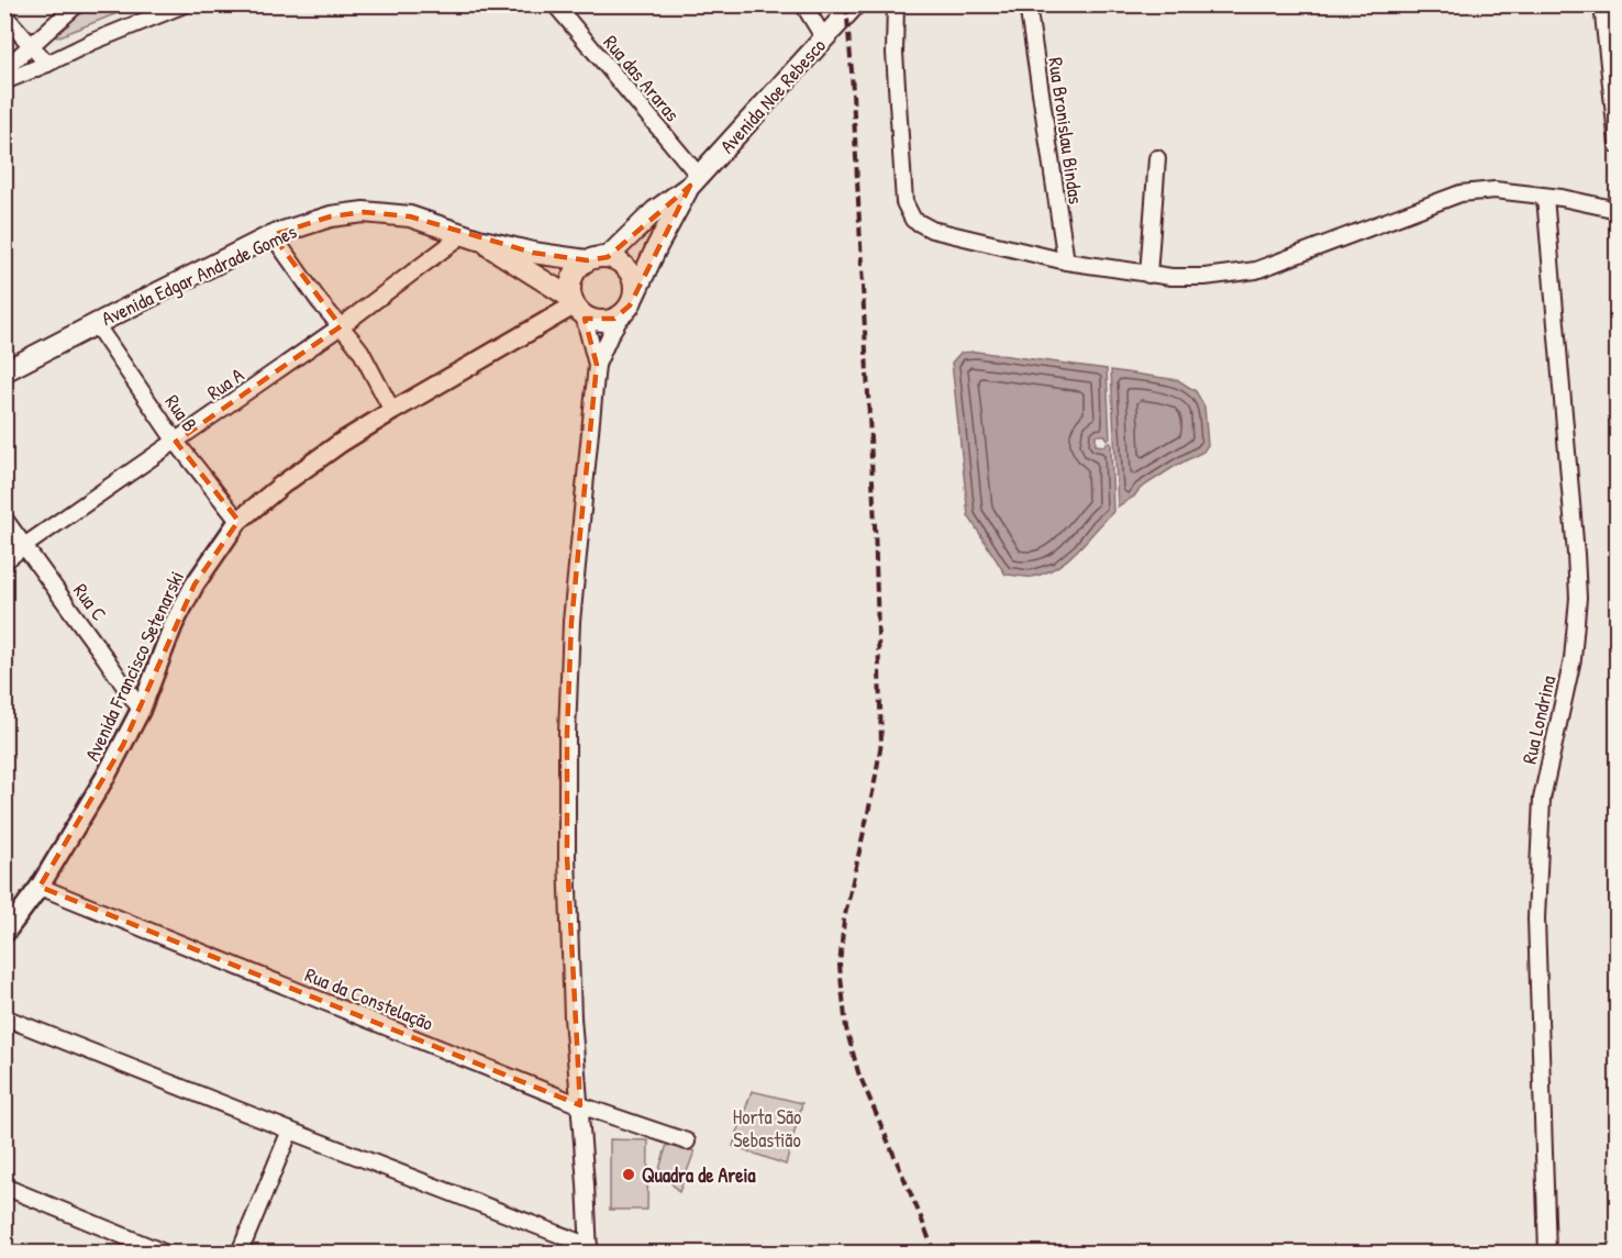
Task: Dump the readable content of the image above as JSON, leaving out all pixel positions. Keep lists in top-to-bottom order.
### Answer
{
  "streets": {
    "main road": ["Avenida Noe Rebesco", "Avenida Edgar Andrade Gomes"],
    "street": [
      "Rua das Araras",
      "Rua Bronislau Bindas",
      "Rua A",
      "Rua B",
      "Rua C",
      "Avenida Francisco Setenarski",
      "Rua Londrina",
      "Rua da Constelação"
    ]
  },
  "crossings": [
    ["Rua das Araras", "Avenida Noe Rebesco"],
    ["Avenida Noe Rebesco", "Avenida Edgar Andrade Gomes"],
    ["Avenida Noe Rebesco", "Avenida Francisco Setenarski"],
    ["Avenida Edgar Andrade Gomes", "Rua A"],
    ["Avenida Edgar Andrade Gomes", "Rua B"],
    ["Avenida Edgar Andrade Gomes", "Avenida Francisco Setenarski"],
    ["Rua A", "Rua B"],
    ["Rua A", "Rua C"],
    ["Rua B", "Avenida Francisco Setenarski"],
    ["Rua C", "Avenida Francisco Setenarski"],
    ["Avenida Francisco Setenarski", "Rua da Constelação"]
  ],
  "parks": ["Horta São Sebastião"],
  "places": ["Quadra de Areia"]
}
